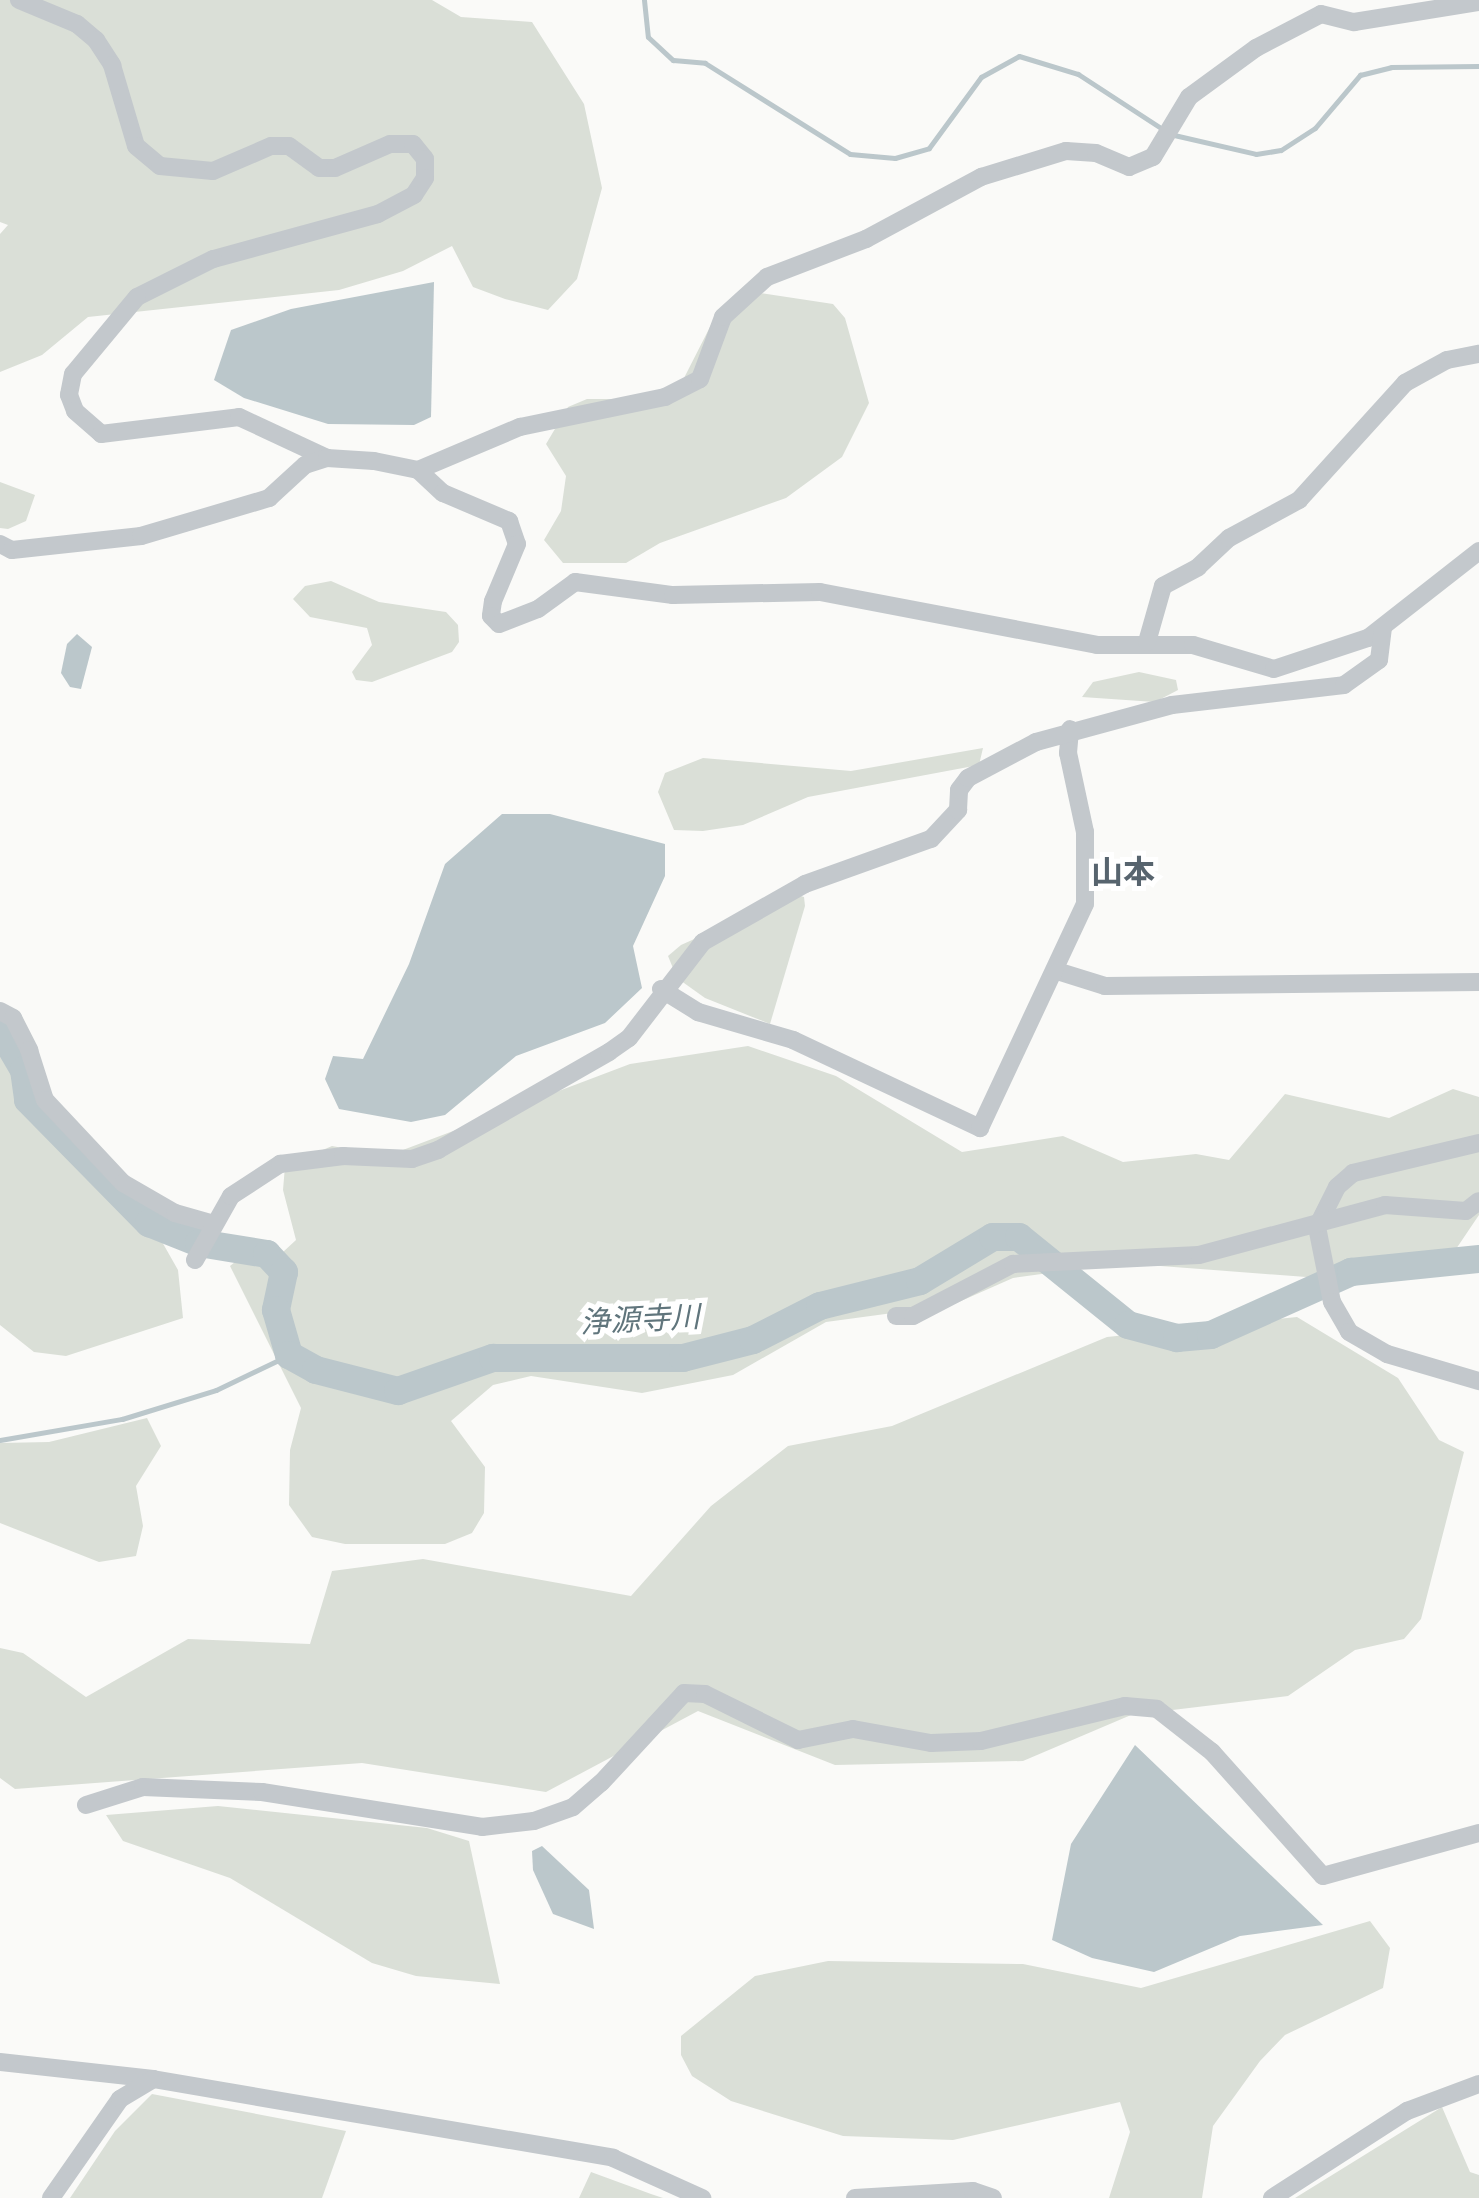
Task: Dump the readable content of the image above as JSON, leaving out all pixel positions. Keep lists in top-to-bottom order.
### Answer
{
  "districts": ["山本"],
  "water": ["浄源寺川"]
}
